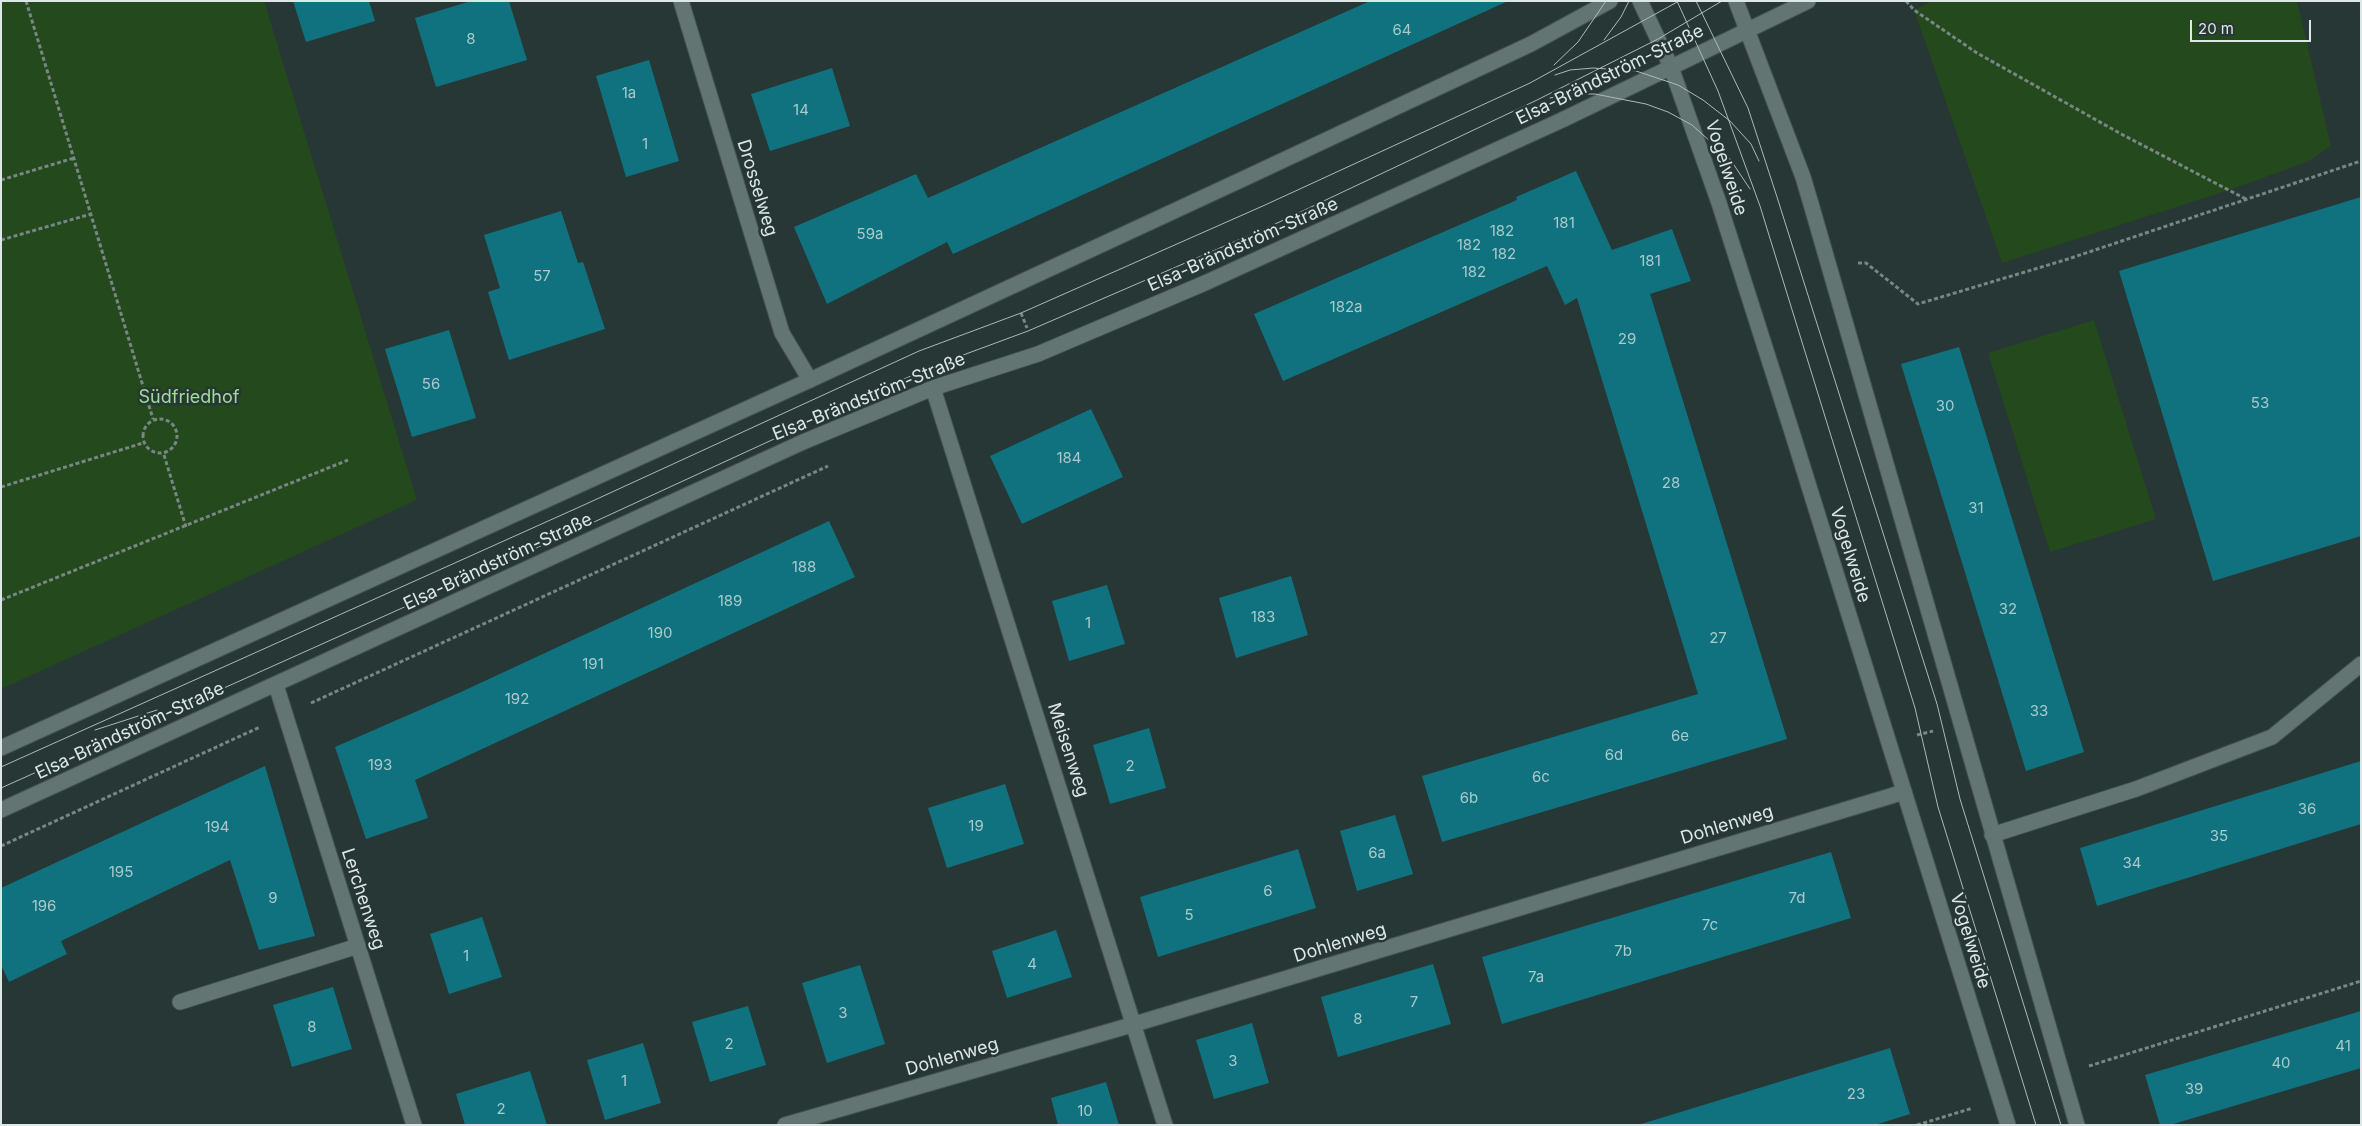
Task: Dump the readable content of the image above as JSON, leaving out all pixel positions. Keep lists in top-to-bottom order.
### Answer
{
  "streets": {
    "street": [
      "Elsa-Brändström-Straße",
      "Vogelweide",
      "Drosselweg",
      "Meisenweg",
      "Dohlenweg",
      "Lerchenweg"
    ]
  },
  "crossings": [
    ["Elsa-Brändström-Straße", "Vogelweide"],
    ["Elsa-Brändström-Straße", "Drosselweg"],
    ["Elsa-Brändström-Straße", "Meisenweg"],
    ["Elsa-Brändström-Straße", "Lerchenweg"],
    ["Vogelweide", "Dohlenweg"],
    ["Meisenweg", "Dohlenweg"]
  ],
  "parks": ["Südfriedhof"],
  "house_numbers": [
    "64",
    "8",
    "1a",
    "14",
    "1",
    "181",
    "182",
    "59a",
    "182",
    "182",
    "181",
    "182",
    "57",
    "182a",
    "29",
    "56",
    "53",
    "30",
    "184",
    "28",
    "31",
    "188",
    "189",
    "32",
    "183",
    "1",
    "190",
    "27",
    "191",
    "192",
    "33",
    "6e",
    "6d",
    "193",
    "2",
    "6c",
    "6b",
    "36",
    "19",
    "194",
    "35",
    "6a",
    "34",
    "195",
    "6",
    "9",
    "7d",
    "196",
    "5",
    "7c",
    "7b",
    "1",
    "4",
    "7a",
    "7",
    "3",
    "8",
    "8",
    "2",
    "41",
    "3",
    "40",
    "1",
    "39",
    "23",
    "2",
    "10"
  ],
  "scale_bar": "20 m"
}
